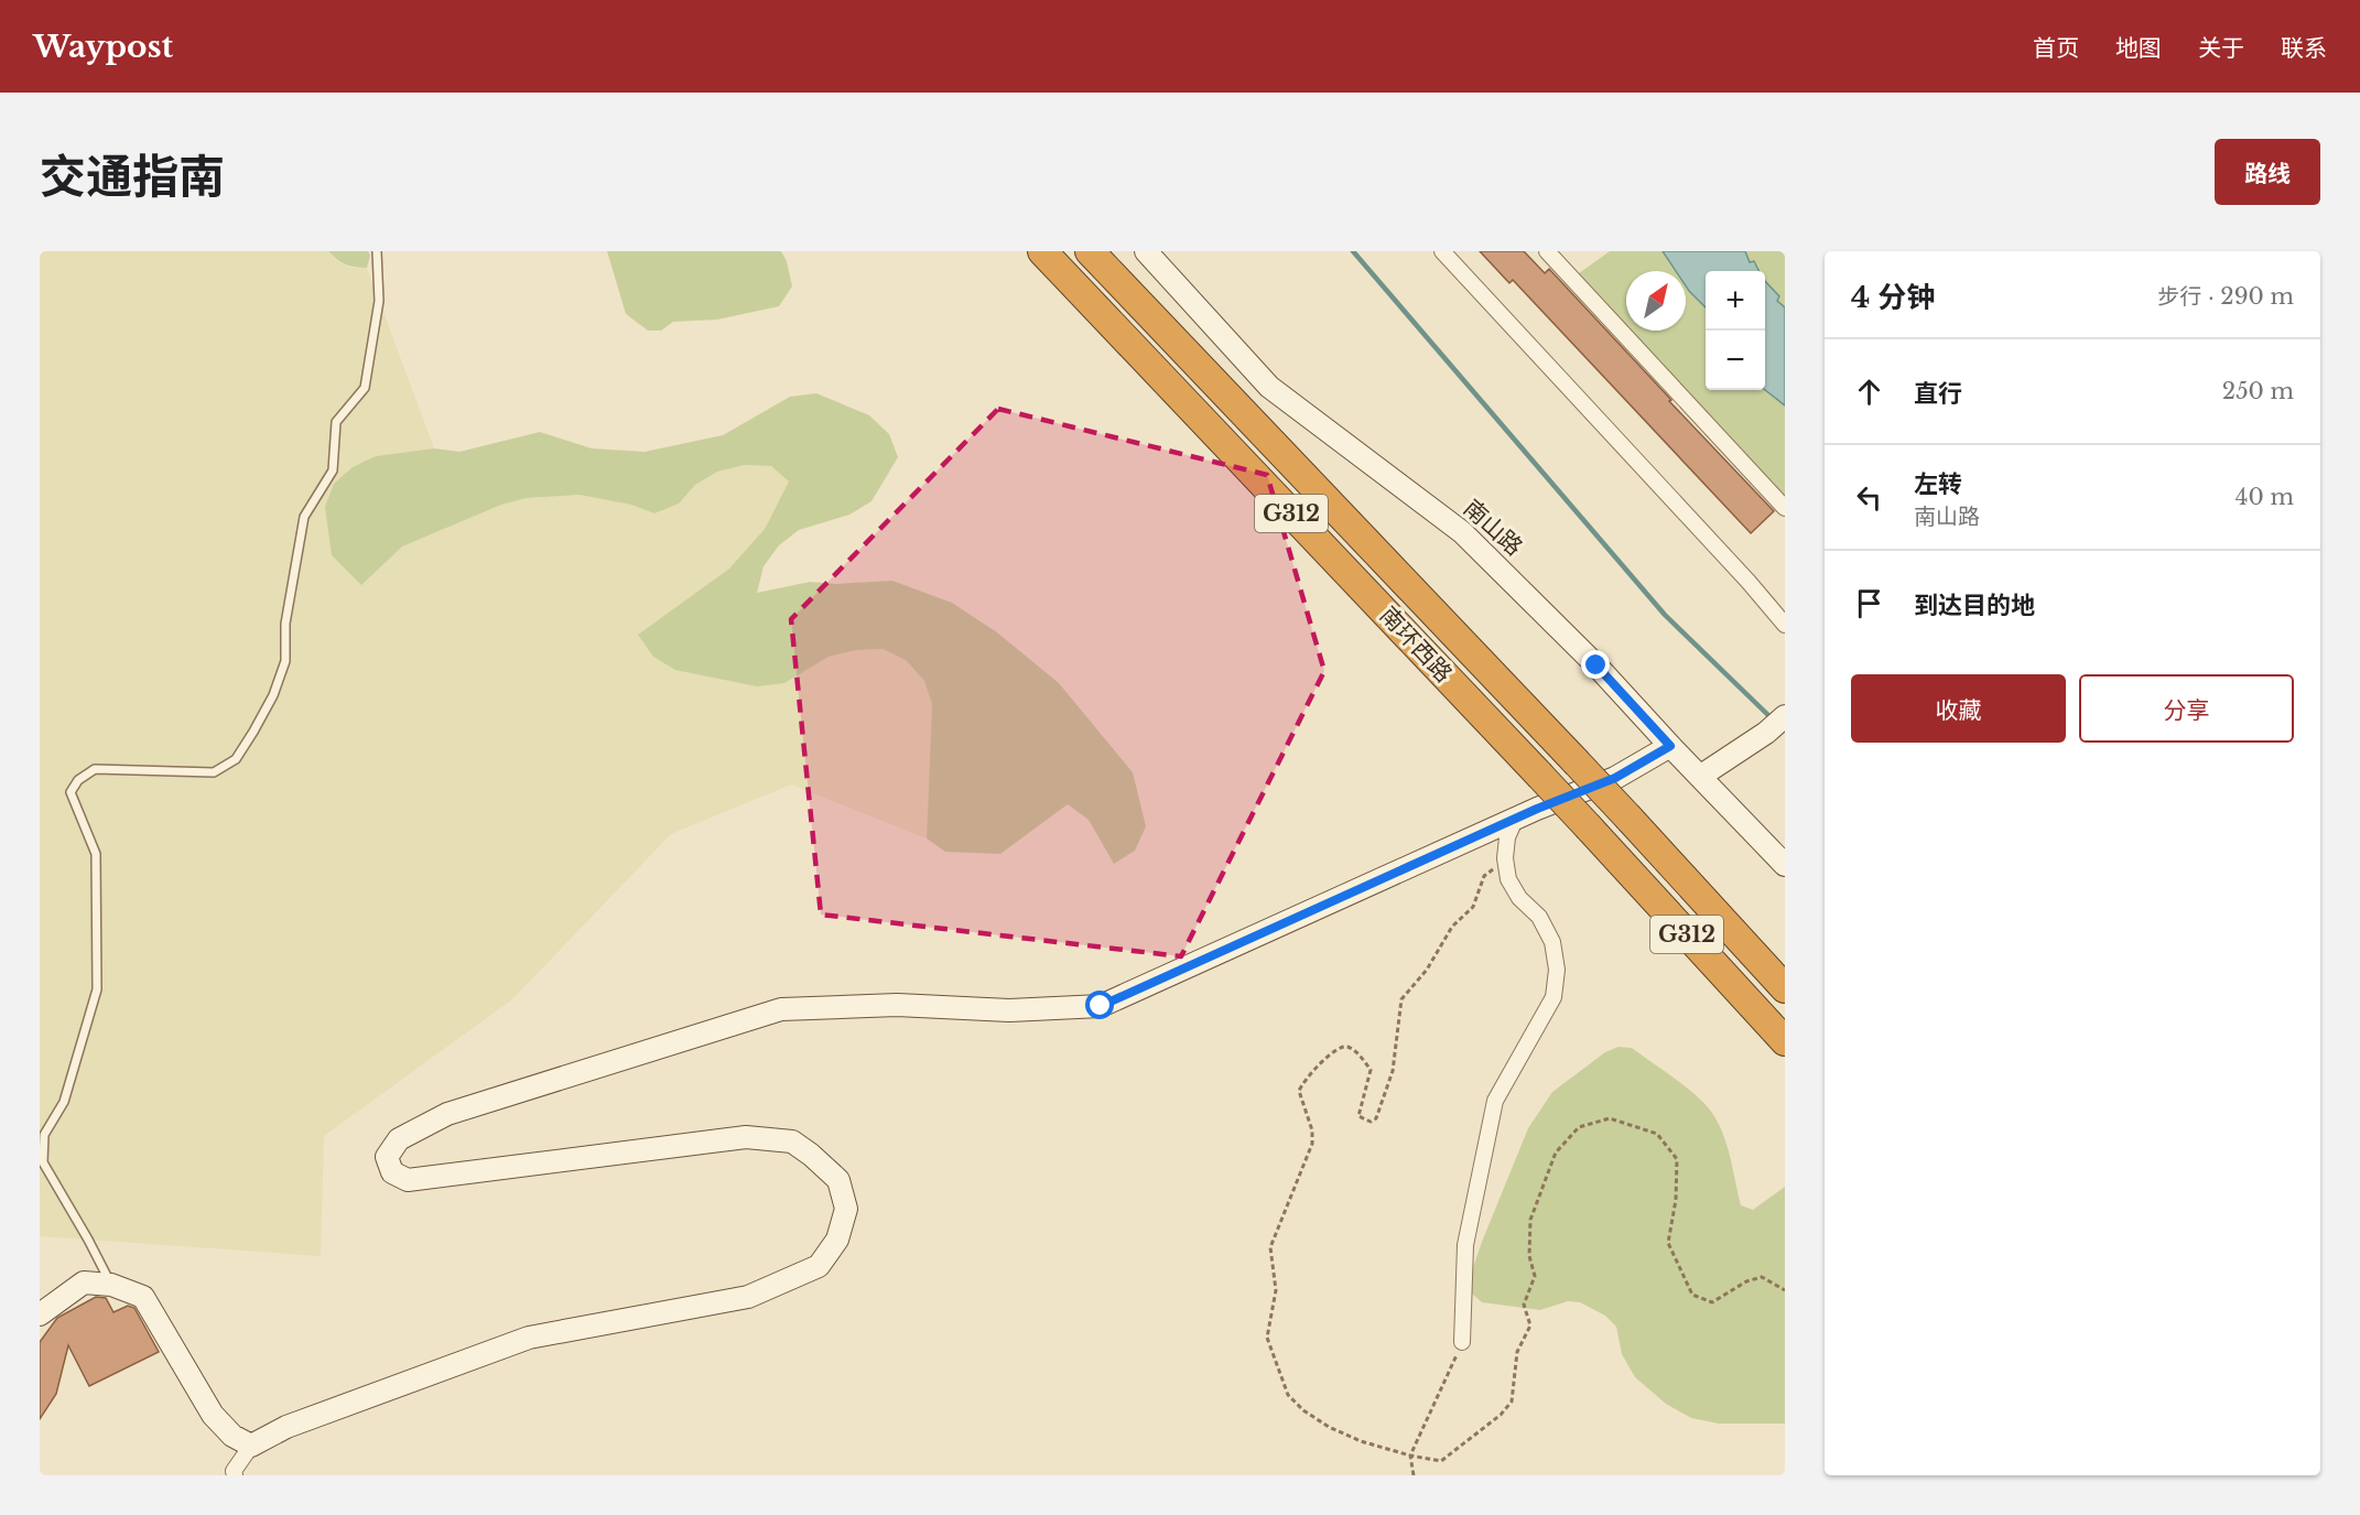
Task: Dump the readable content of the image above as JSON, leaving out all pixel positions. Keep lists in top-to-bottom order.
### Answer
{
  "streets": {
    "highway": ["G312", "南环西路"],
    "street": ["南山路"]
  },
  "north": "top right",
  "page": {
    "header": "Waypost",
    "nav": [
      "首页",
      "地图",
      "关于",
      "联系"
    ],
    "title": "交通指南",
    "buttons": [
      "路线",
      ["收藏", "分享"]
    ],
    "heading": ["4 分钟", "步行 · 290 m"],
    "map_buttons": ["+", "−"],
    "list": [
      ["直行", "250 m"],
      ["左转", "南山路", "40 m"],
      "到达目的地"
    ]
  }
}
